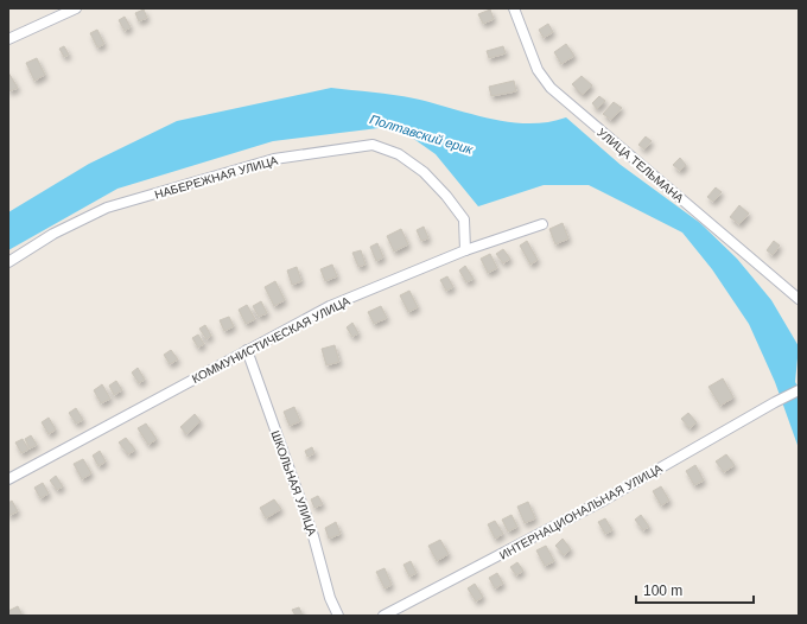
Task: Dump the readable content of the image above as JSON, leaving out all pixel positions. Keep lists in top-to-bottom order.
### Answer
{
  "streets": {
    "street": [
      "УЛИЦА ТЕЛЬМАНА",
      "НАБЕРЕЖНАЯ УЛИЦА",
      "КОММУНИСТИЧЕСКАЯ УЛИЦА",
      "ШКОЛЬНАЯ УЛИЦА",
      "ИНТЕРНАЦИОНАЛЬНАЯ УЛИЦА"
    ]
  },
  "crossings": [
    ["НАБЕРЕЖНАЯ УЛИЦА", "КОММУНИСТИЧЕСКАЯ УЛИЦА"],
    ["КОММУНИСТИЧЕСКАЯ УЛИЦА", "ШКОЛЬНАЯ УЛИЦА"]
  ],
  "water": ["Полтавский ерик"],
  "scale_bar": "100 m"
}
